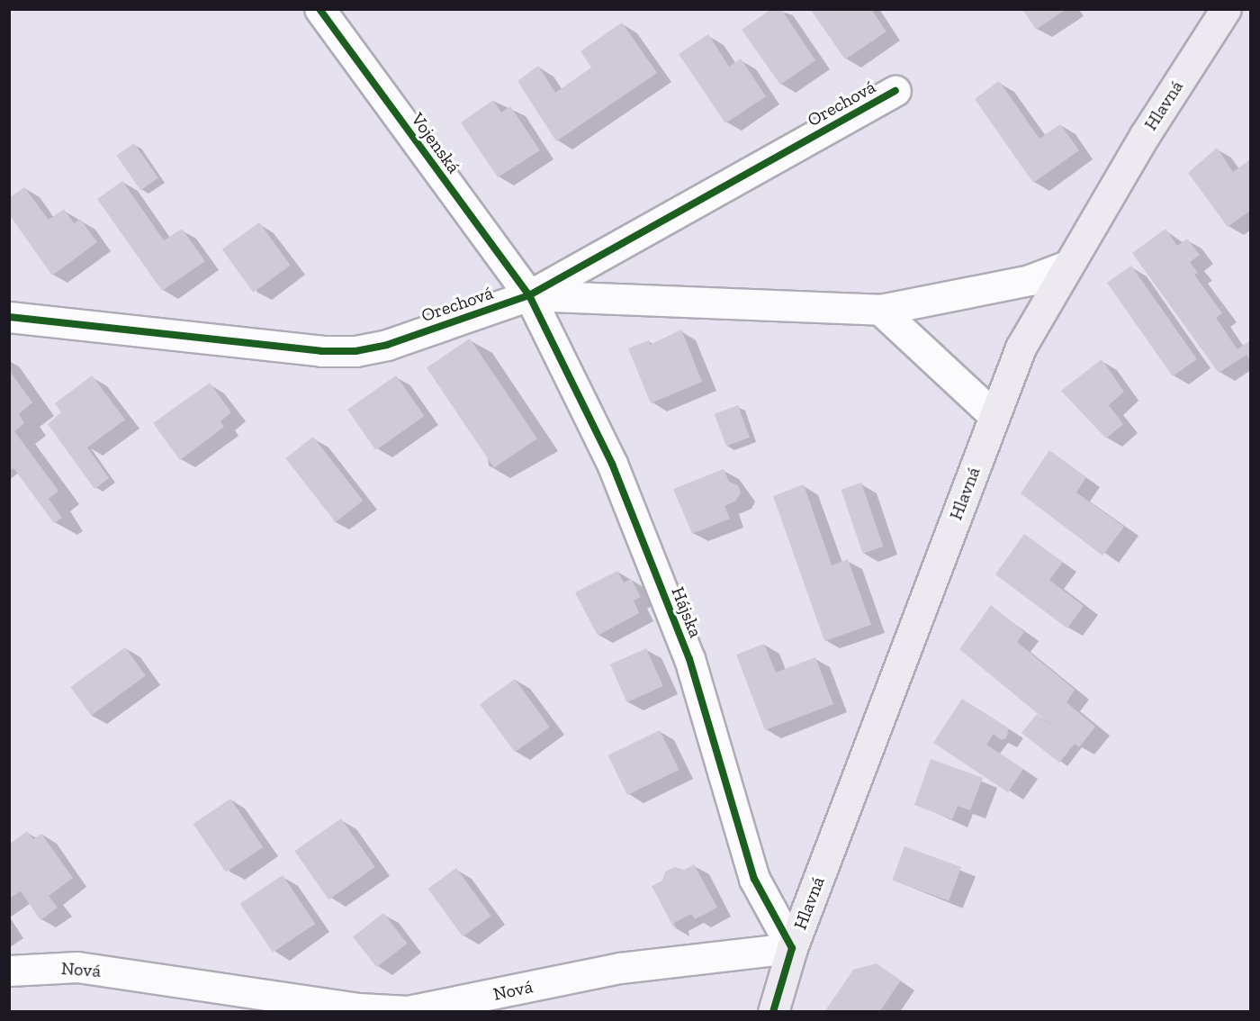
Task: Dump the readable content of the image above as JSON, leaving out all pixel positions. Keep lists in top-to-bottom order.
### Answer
{
  "streets": {
    "main road": ["Hlavná"],
    "street": [
      "Orechová",
      "Vojenská",
      "Hájska",
      "Nová"
    ]
  },
  "crossings": [
    ["Orechová", "Hlavná"],
    ["Orechová", "Vojenská"],
    ["Orechová", "Hájska"],
    ["Hlavná", "Hájska"],
    ["Hlavná", "Nová"],
    ["Vojenská", "Hájska"],
    ["Hájska", "Nová"]
  ]
}
